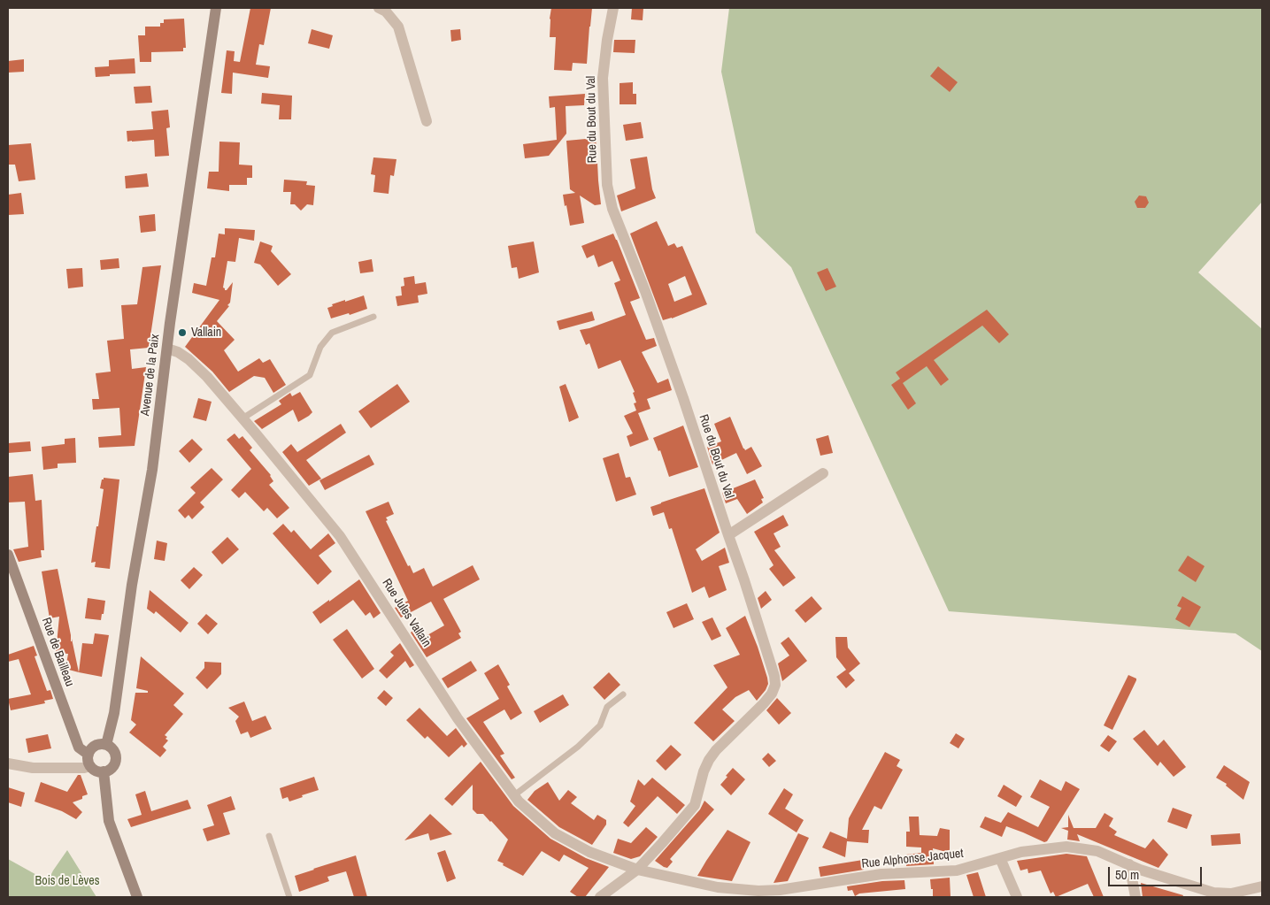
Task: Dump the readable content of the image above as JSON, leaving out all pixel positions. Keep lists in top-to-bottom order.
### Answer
{
  "streets": {
    "main road": ["Avenue de la Paix", "Rue de Bailleau"],
    "street": ["Rue du Bout du Val", "Rue Jules Vallain", "Rue Alphonse Jacquet"]
  },
  "crossings": [
    ["Rue du Bout du Val", "Rue Jules Vallain"],
    ["Rue du Bout du Val", "Rue Alphonse Jacquet"],
    ["Avenue de la Paix", "Rue Jules Vallain"],
    ["Avenue de la Paix", "Rue de Bailleau"],
    ["Rue Jules Vallain", "Rue Alphonse Jacquet"]
  ],
  "parks": ["Bois de Lèves"],
  "places": ["Vallain"],
  "scale_bar": "50 m"
}
